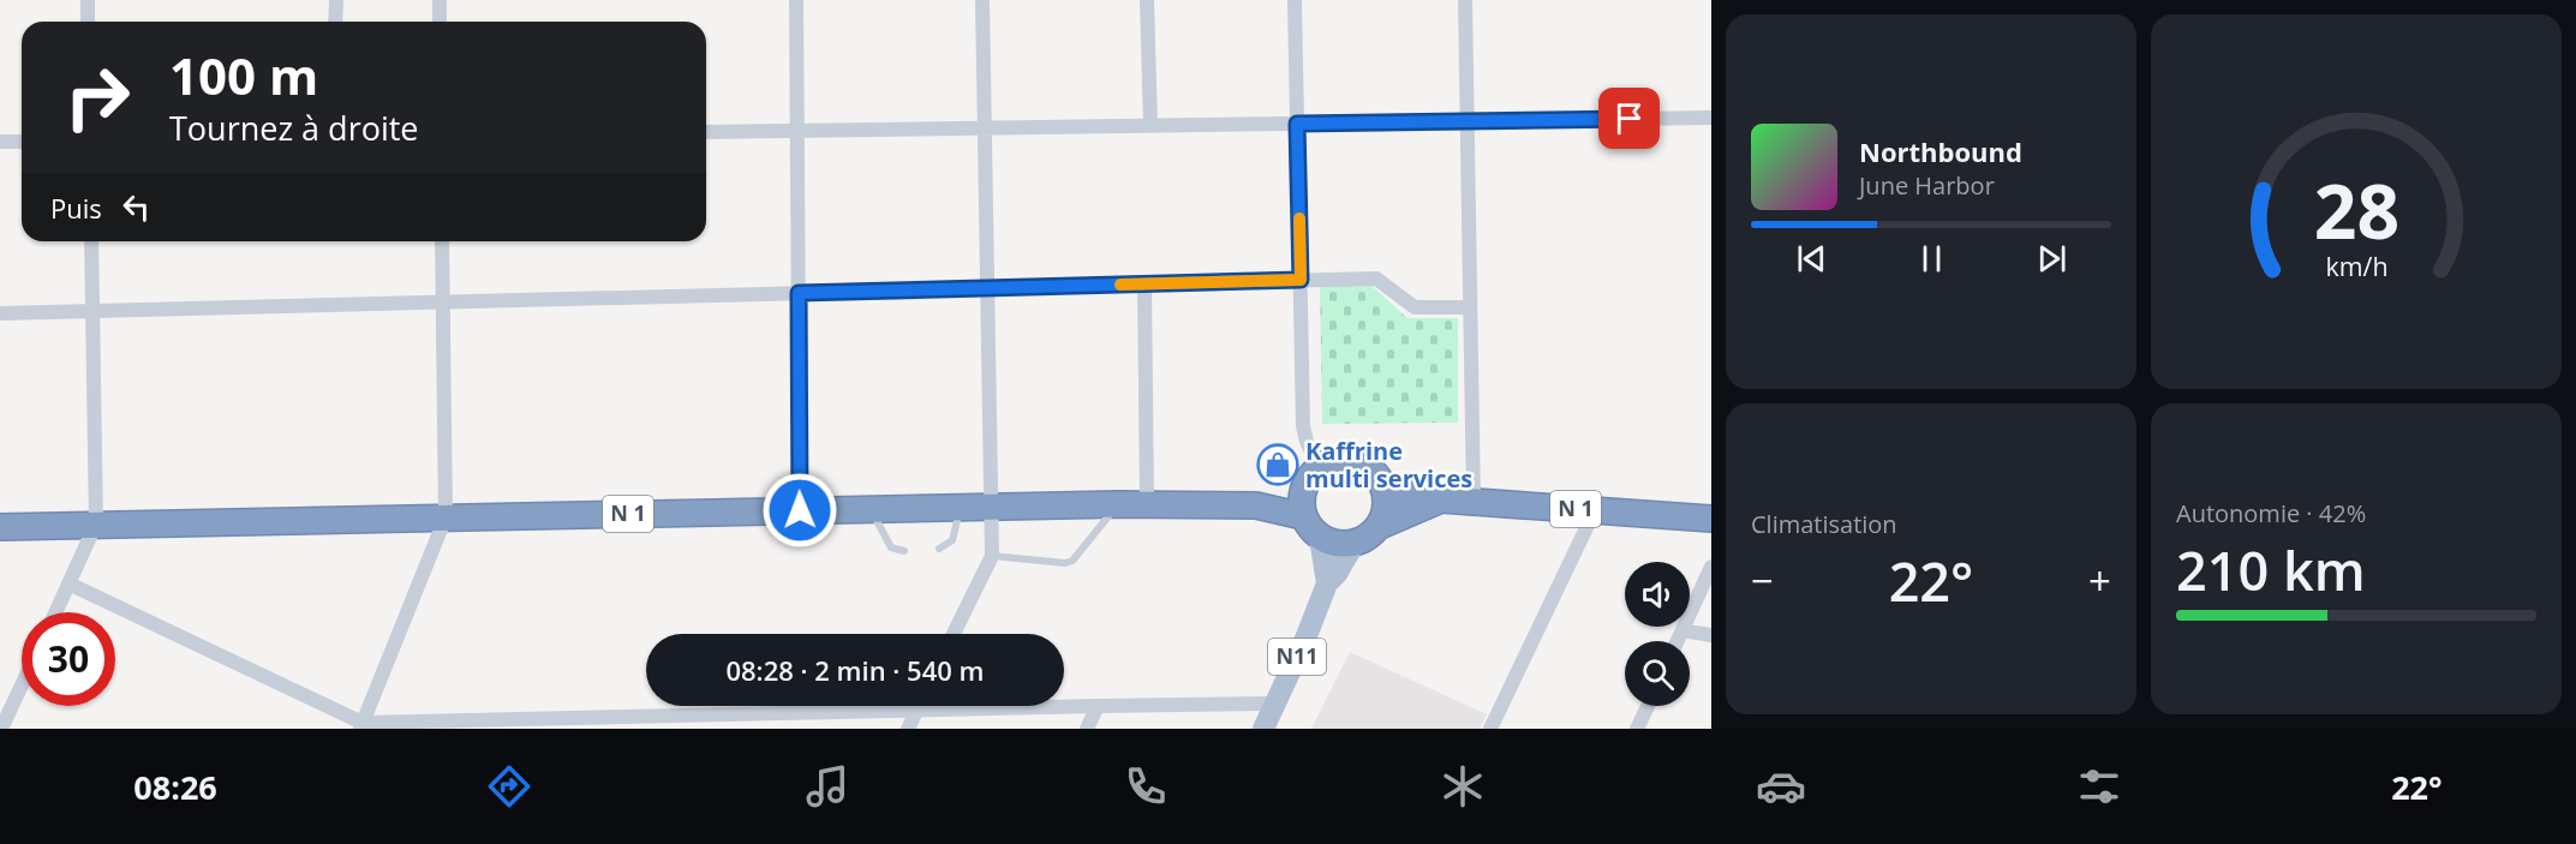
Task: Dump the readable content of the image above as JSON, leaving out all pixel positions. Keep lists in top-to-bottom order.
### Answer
{
  "streets": {
    "highway": ["N 1"],
    "main road": ["N11"]
  },
  "places": {
    "shop": ["Kaffrine multi services"]
  },
  "page": {
    "turn": ["100 m", "Tournez à droite"],
    "song": ["Northbound", "June Harbor"],
    "then": "Puis",
    "tile": [
      "Climatisation",
      ["Autonomie · 42%", "210 km"]
    ],
    "heat": ["−", "22°", "+"],
    "limit": "30",
    "trip": "08:28 · 2 min · 540 m",
    "tabs": ["08:26", "22°"],
    "gauge": ["28", "km/h"]
  }
}
